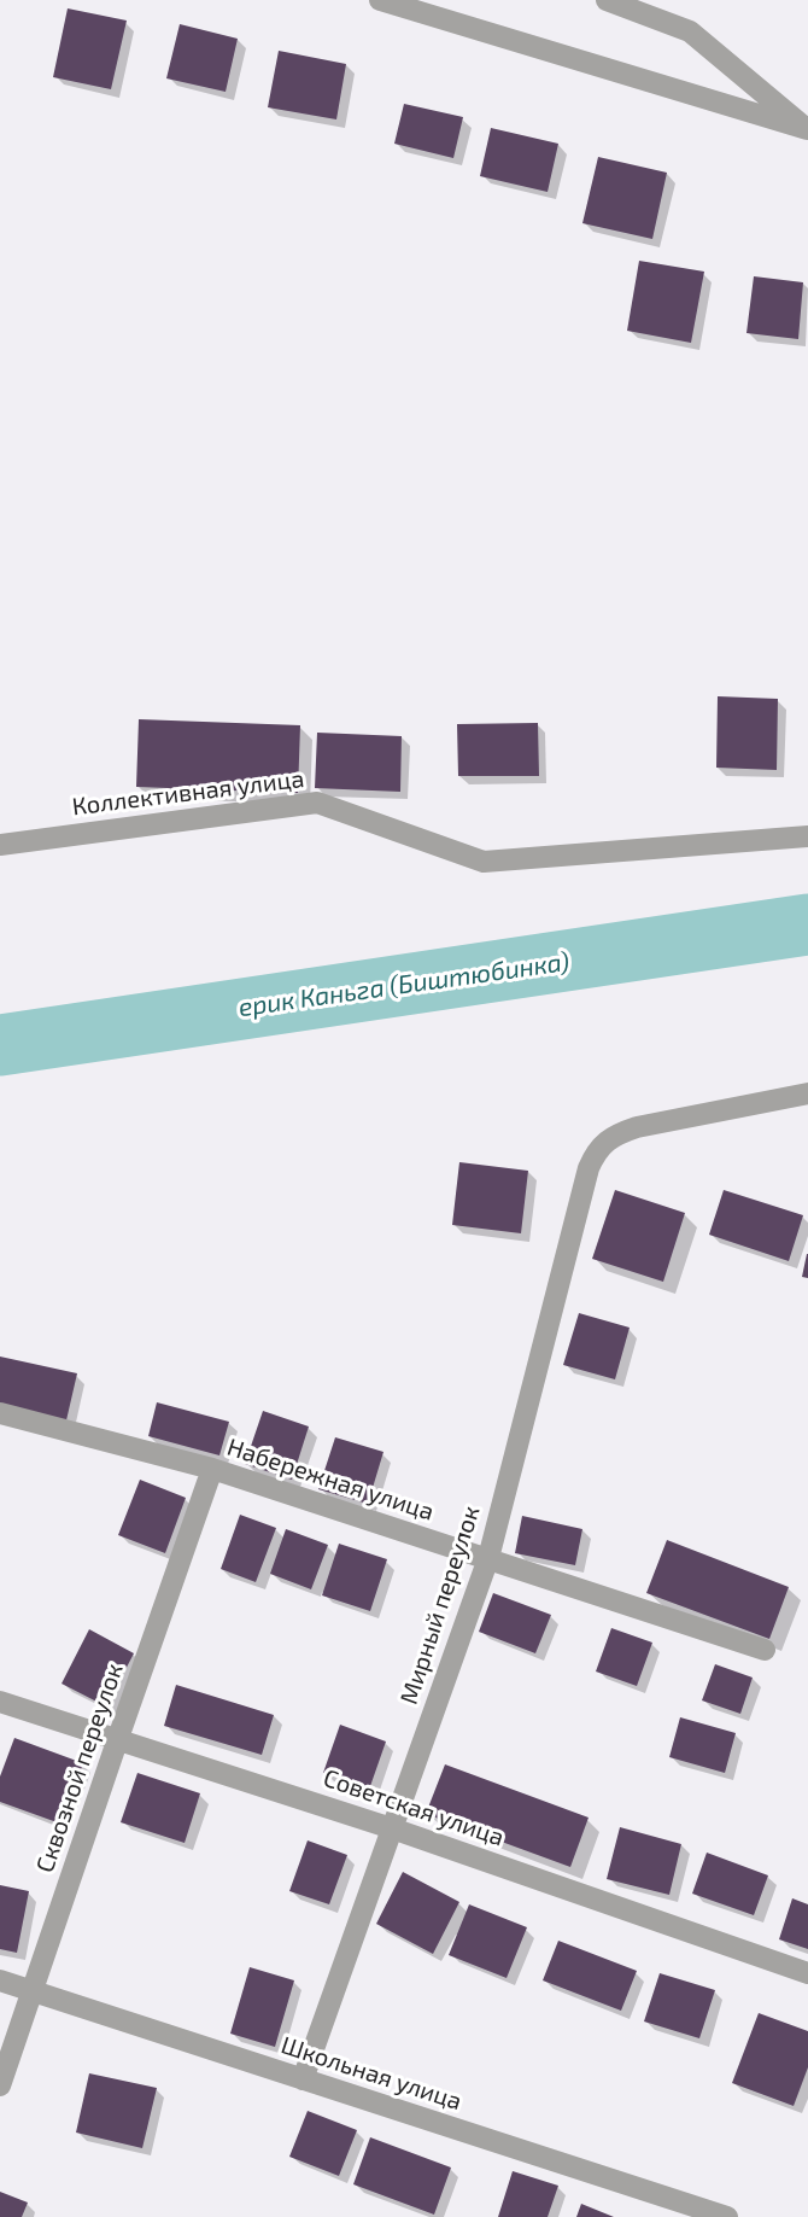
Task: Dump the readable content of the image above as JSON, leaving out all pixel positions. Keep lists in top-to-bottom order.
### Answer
{
  "streets": {
    "street": [
      "Коллективная улица",
      "Набережная улица",
      "Мирный переулок",
      "Сквозной переулок",
      "Советская улица",
      "Школьная улица"
    ]
  },
  "crossings": [
    ["Набережная улица", "Мирный переулок"],
    ["Набережная улица", "Сквозной переулок"],
    ["Мирный переулок", "Советская улица"],
    ["Мирный переулок", "Школьная улица"],
    ["Сквозной переулок", "Советская улица"],
    ["Сквозной переулок", "Школьная улица"]
  ],
  "water": ["ерик Каньга (Биштюбинка)"]
}
